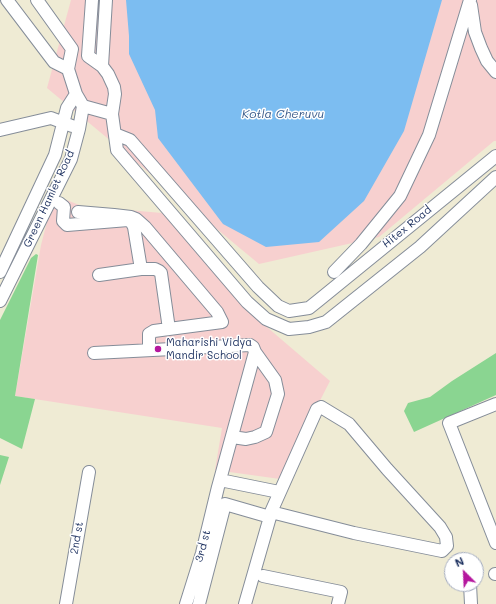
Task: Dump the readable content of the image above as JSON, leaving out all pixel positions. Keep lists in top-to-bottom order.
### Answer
{
  "streets": {
    "street": [
      "Green Hamlet Road",
      "Hitex Road",
      "2nd st",
      "3rd st"
    ]
  },
  "water": ["Kotla Cheruvu"],
  "places": ["Maharishi Vidya Mandir School"],
  "north": "top left"
}
